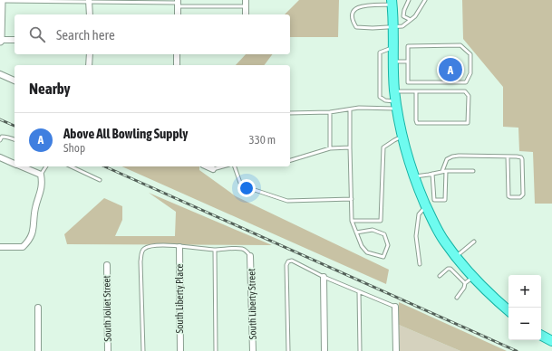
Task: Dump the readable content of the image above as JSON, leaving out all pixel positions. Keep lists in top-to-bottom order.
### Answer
{
  "streets": {
    "street": ["South Liberty Place", "South Liberty Street", "South Joliet Street"]
  },
  "page": {
    "search": "Search here",
    "pins": "A",
    "heading": "Nearby",
    "list": [
      {
        "mark": "A",
        "name": "Above All Bowling Supply",
        "note": "Shop",
        "value": "330 m"
      }
    ],
    "map_buttons": ["+", "−"]
  }
}
